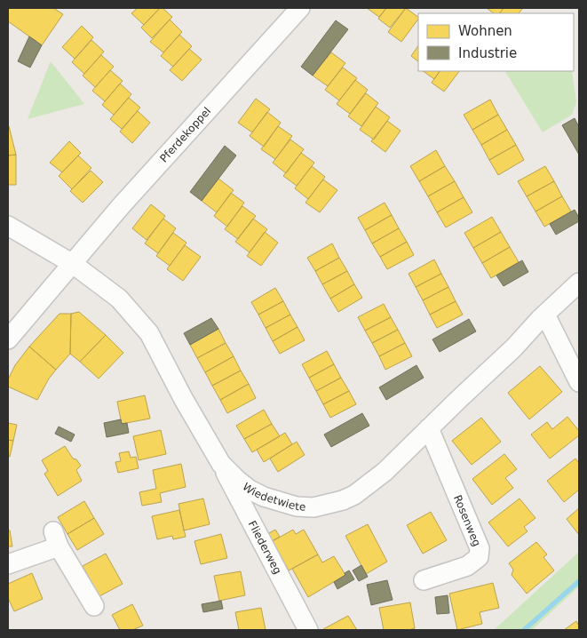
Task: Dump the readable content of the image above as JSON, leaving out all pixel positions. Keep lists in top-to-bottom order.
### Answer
{
  "streets": {
    "street": [
      "Pferdekoppel",
      "Wiedetwiete",
      "Rosenweg",
      "Fliederweg"
    ]
  },
  "crossings": [
    ["Pferdekoppel", "Wiedetwiete"],
    ["Wiedetwiete", "Rosenweg"],
    ["Wiedetwiete", "Fliederweg"]
  ],
  "legend": ["Wohnen", "Industrie"]
}
